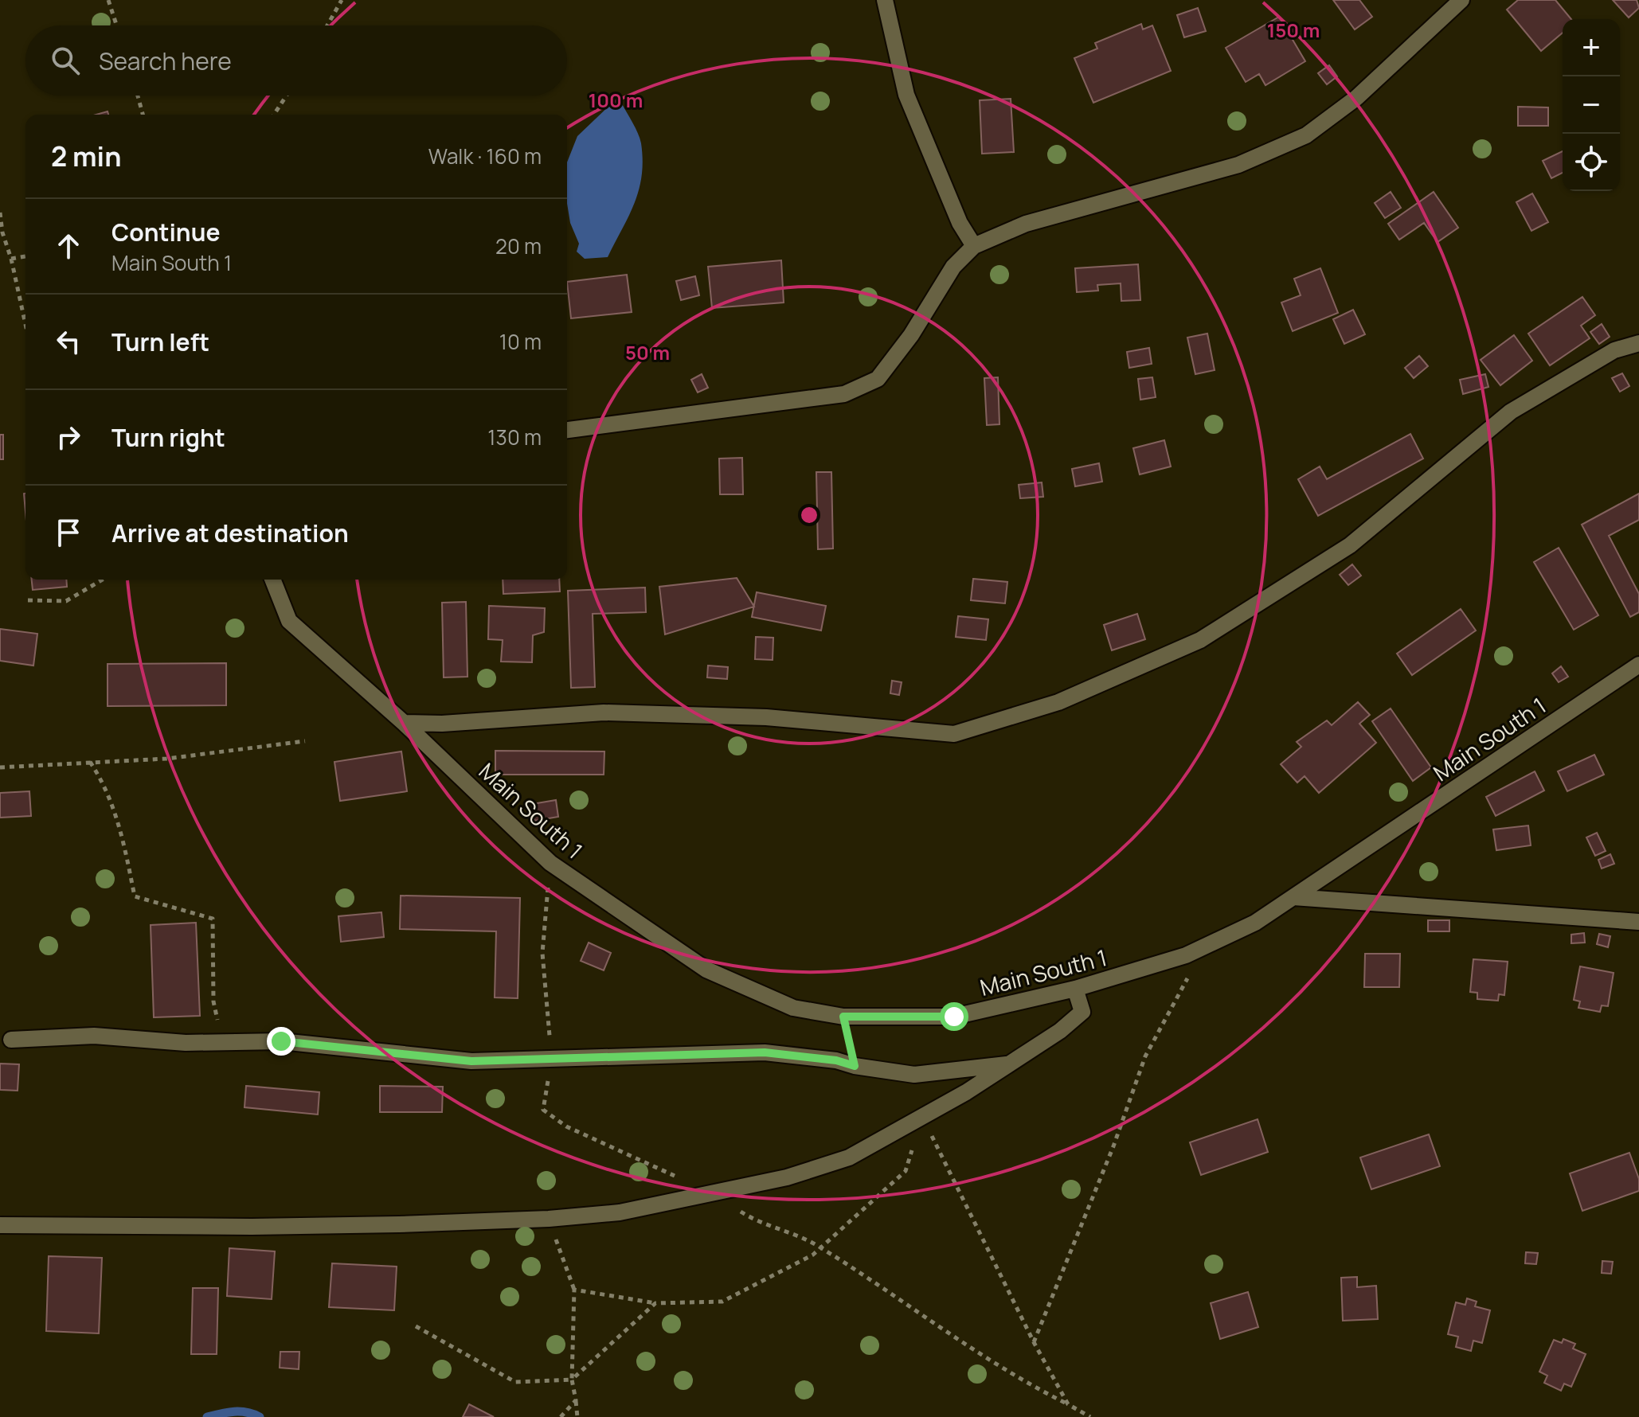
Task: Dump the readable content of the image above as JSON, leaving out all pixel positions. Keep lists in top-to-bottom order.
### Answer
{
  "streets": {
    "street": ["Main South 1"]
  },
  "page": {
    "map_buttons": ["+", "−"],
    "search": "Search here",
    "heading": ["2 min", "Walk · 160 m"],
    "list": [
      ["Continue", "Main South 1", "20 m"],
      ["Turn left", "10 m"],
      ["Turn right", "130 m"],
      "Arrive at destination"
    ]
  },
  "rings": ["150 m", "100 m", "50 m"]
}
